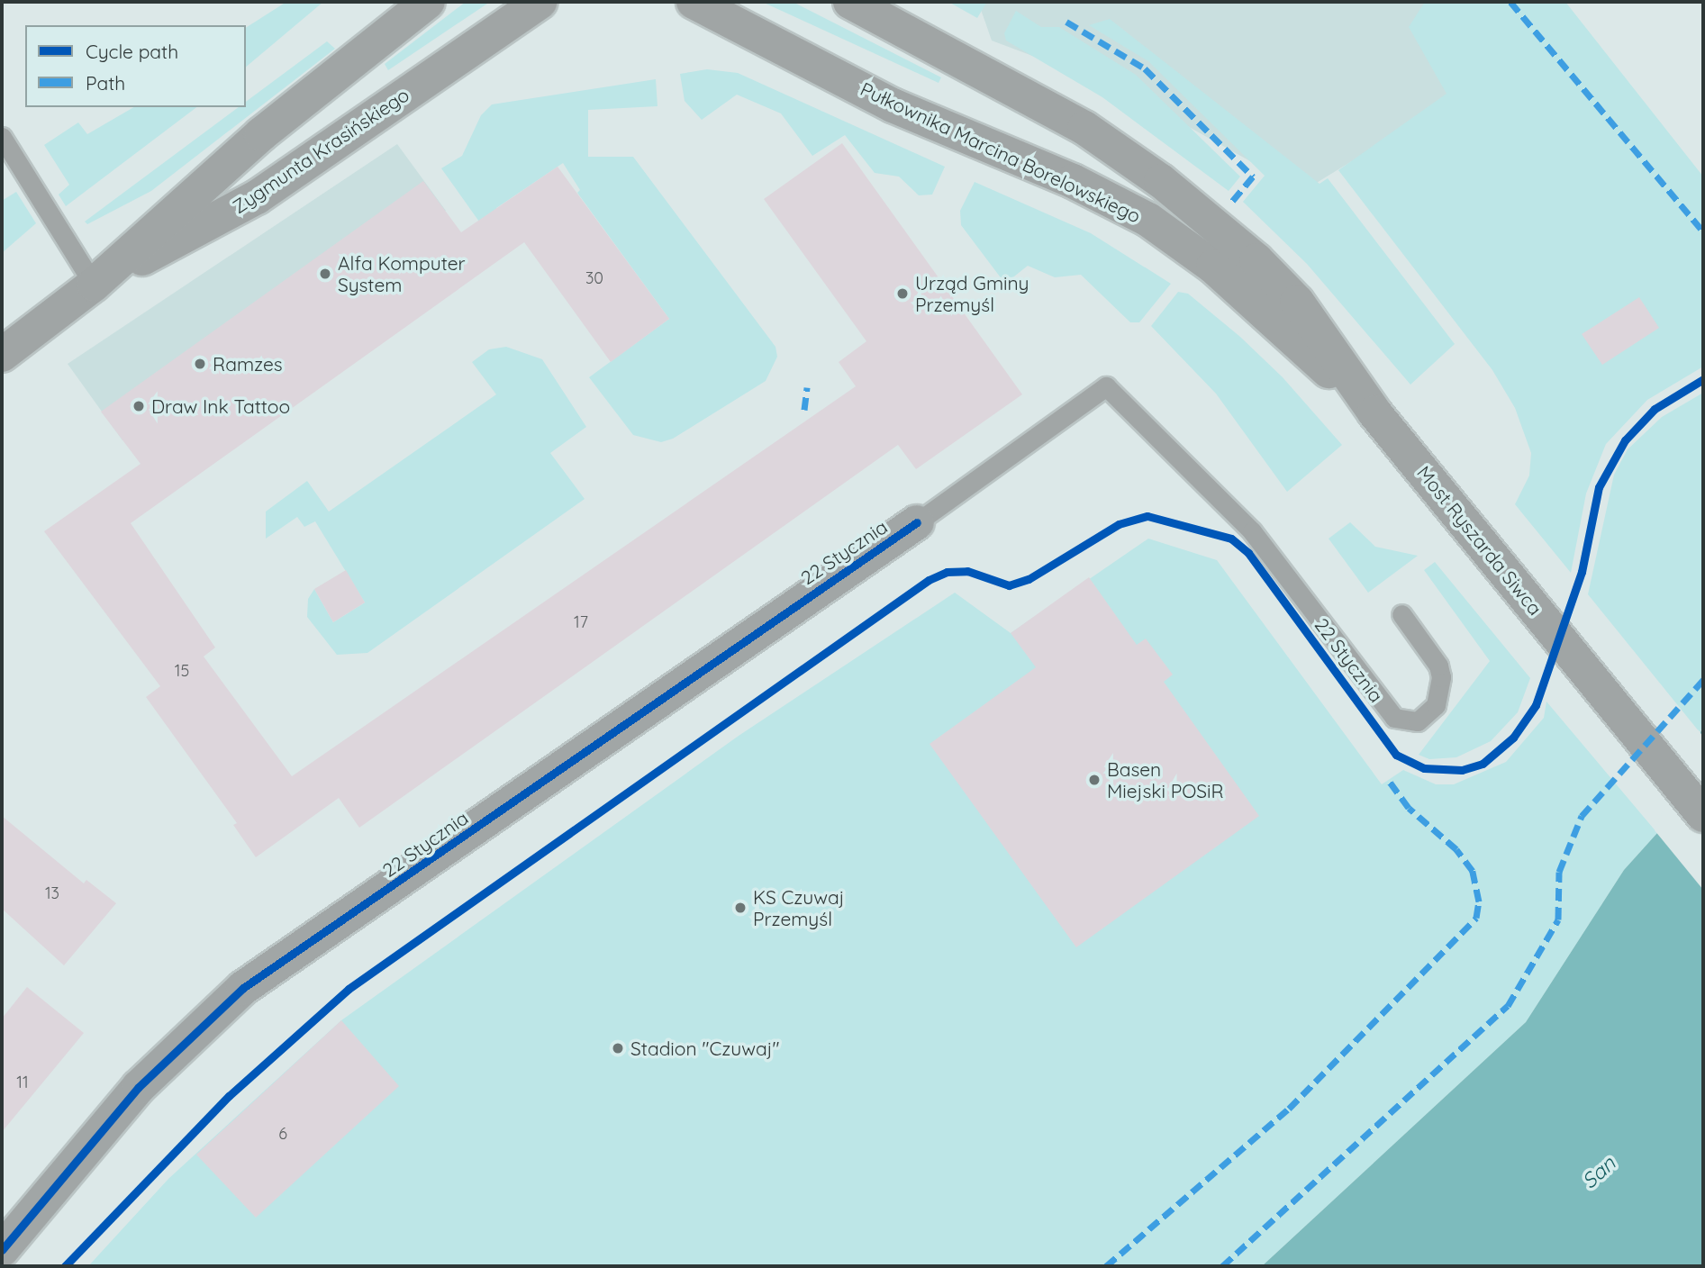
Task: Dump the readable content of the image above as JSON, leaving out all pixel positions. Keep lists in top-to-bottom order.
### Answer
{
  "streets": {
    "main road": ["Zygmunta Krasińskiego", "Pułkownika Marcina Borelowskiego", "Most Ryszarda Siwca"],
    "street": ["22 Stycznia"]
  },
  "crossings": [
    ["Pułkownika Marcina Borelowskiego", "Most Ryszarda Siwca"]
  ],
  "water": ["San"],
  "places": [
    "Alfa Komputer System",
    "Urząd Gminy Przemyśl",
    "Ramzes",
    "Draw Ink Tattoo",
    "Basen Miejski POSiR",
    "KS Czuwaj Przemyśl",
    "Stadion \"Czuwaj\""
  ],
  "house_numbers": [
    "30",
    "17",
    "15",
    "13",
    "11",
    "6"
  ],
  "legend": ["Cycle path", "Path"]
}
